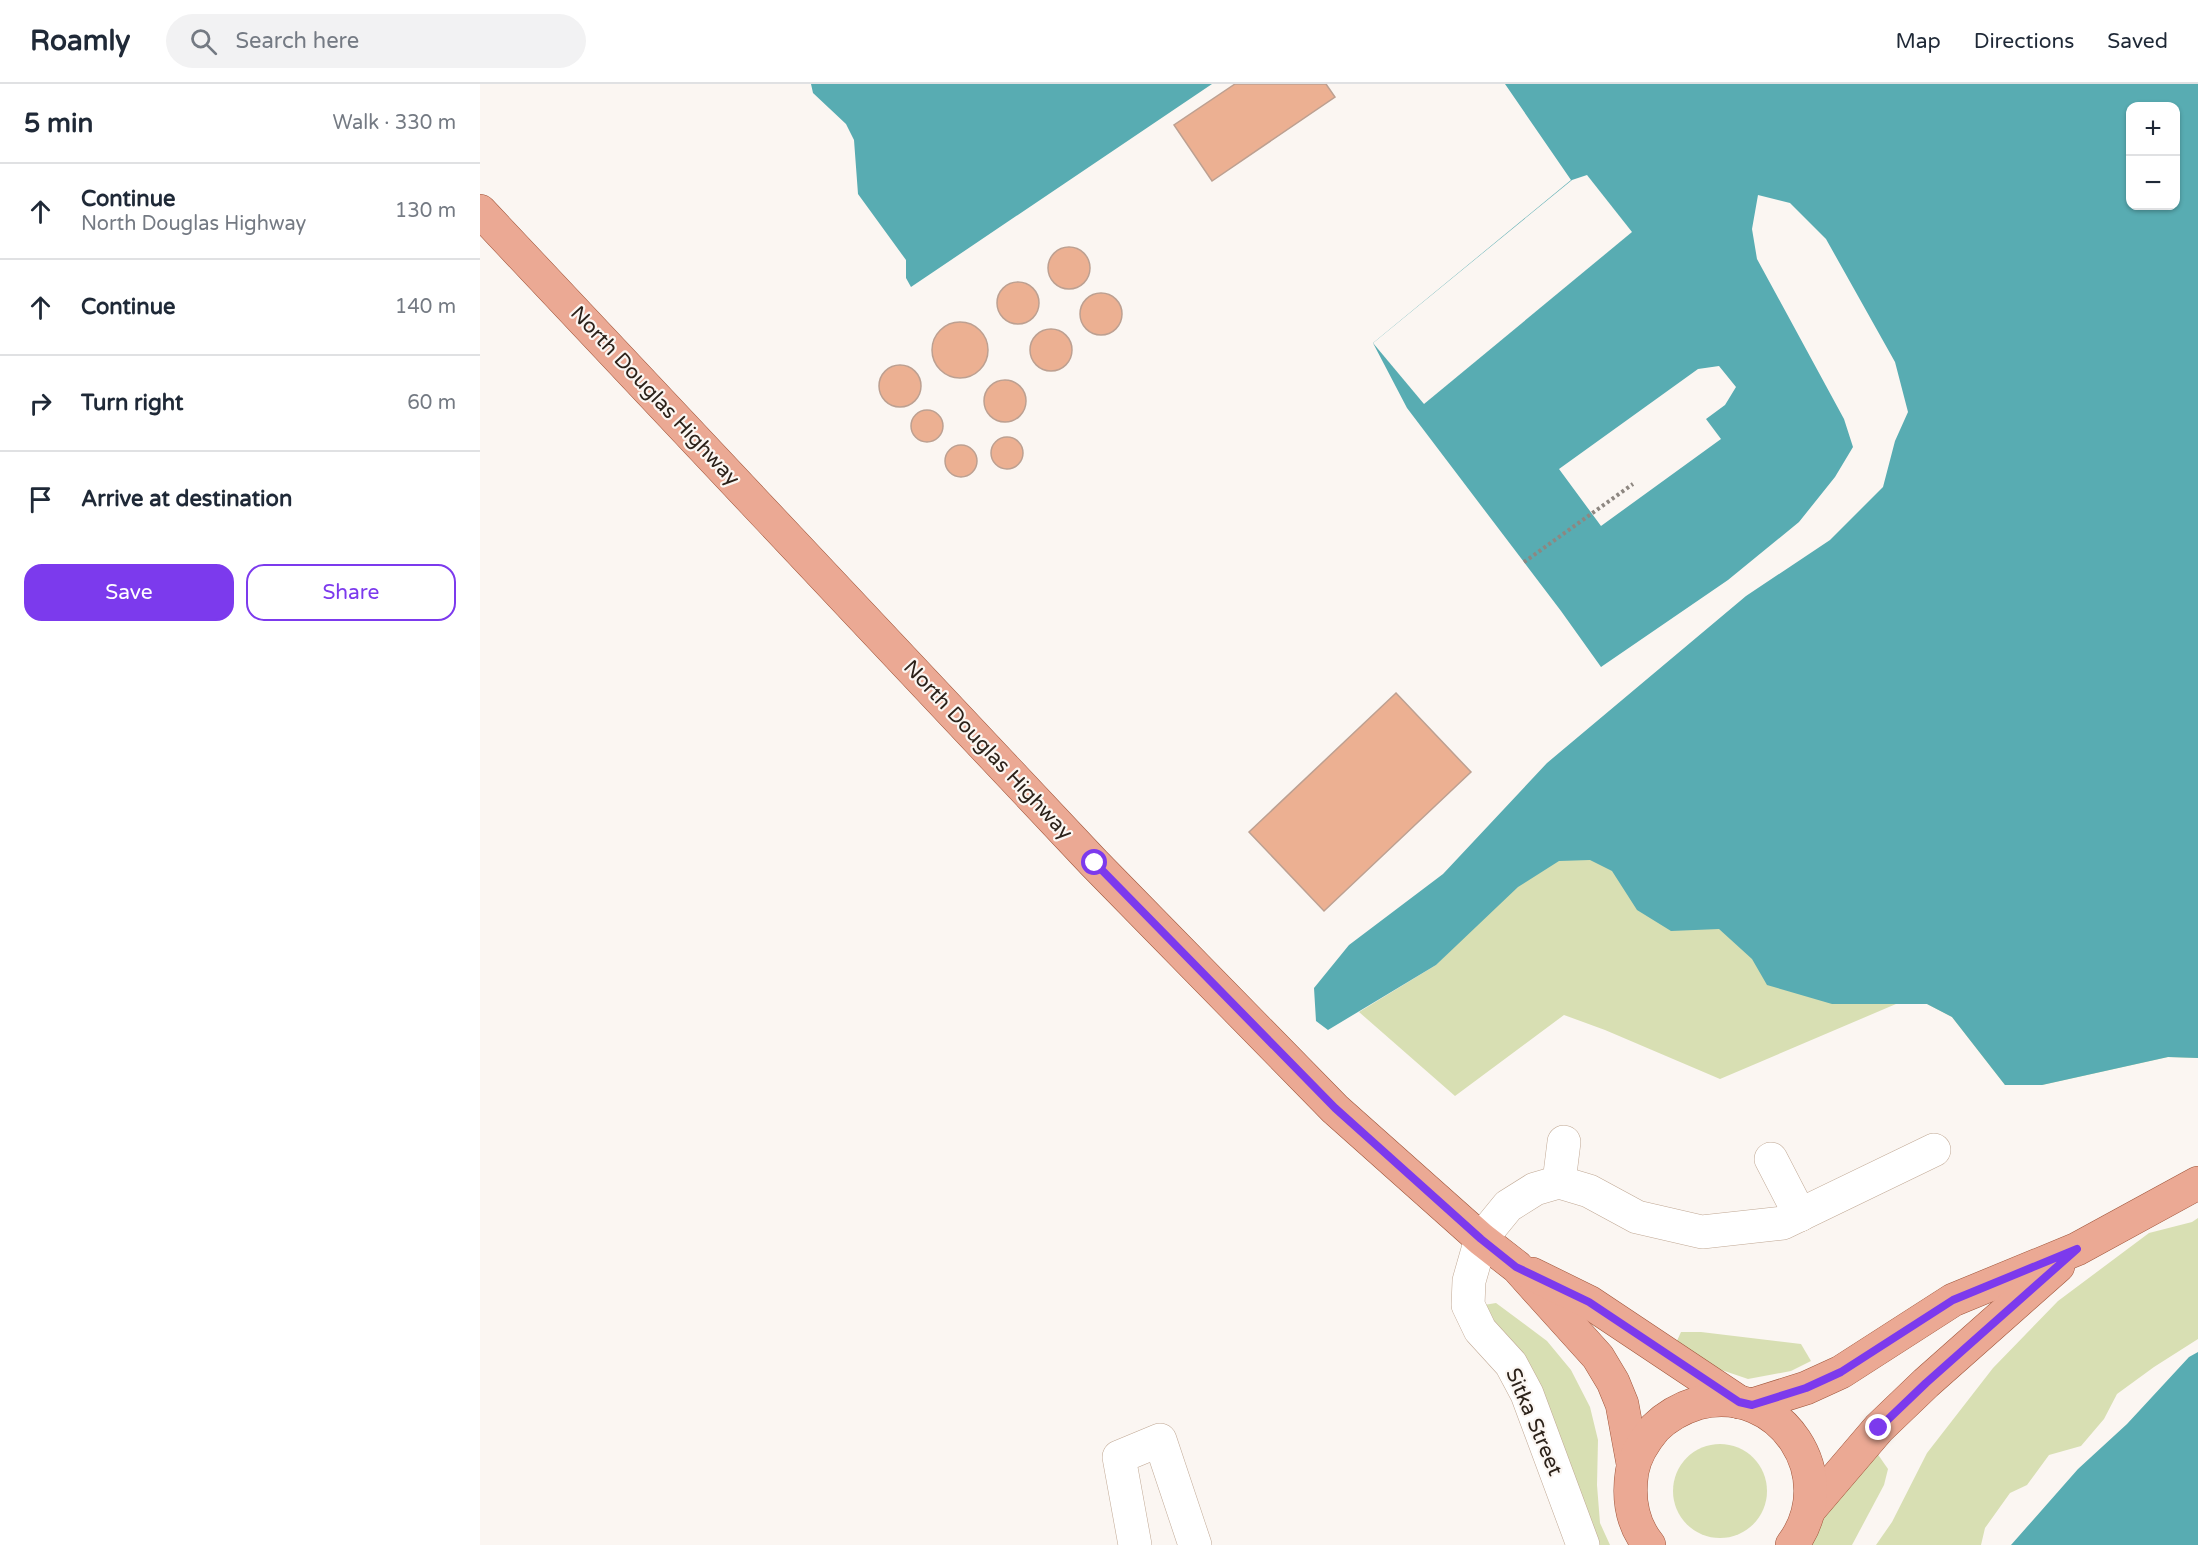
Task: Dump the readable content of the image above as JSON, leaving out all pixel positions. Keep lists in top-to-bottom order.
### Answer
{
  "streets": {
    "main road": ["North Douglas Highway"],
    "street": ["Sitka Street"]
  },
  "crossings": [
    ["North Douglas Highway", "Sitka Street"]
  ],
  "page": {
    "header": "Roamly",
    "search": "Search here",
    "nav": ["Map", "Directions", "Saved"],
    "heading": ["5 min", "Walk · 330 m"],
    "map_buttons": ["+", "−"],
    "list": [
      ["Continue", "North Douglas Highway", "130 m"],
      ["Continue", "140 m"],
      ["Turn right", "60 m"],
      "Arrive at destination"
    ],
    "buttons": ["Save", "Share"]
  }
}
